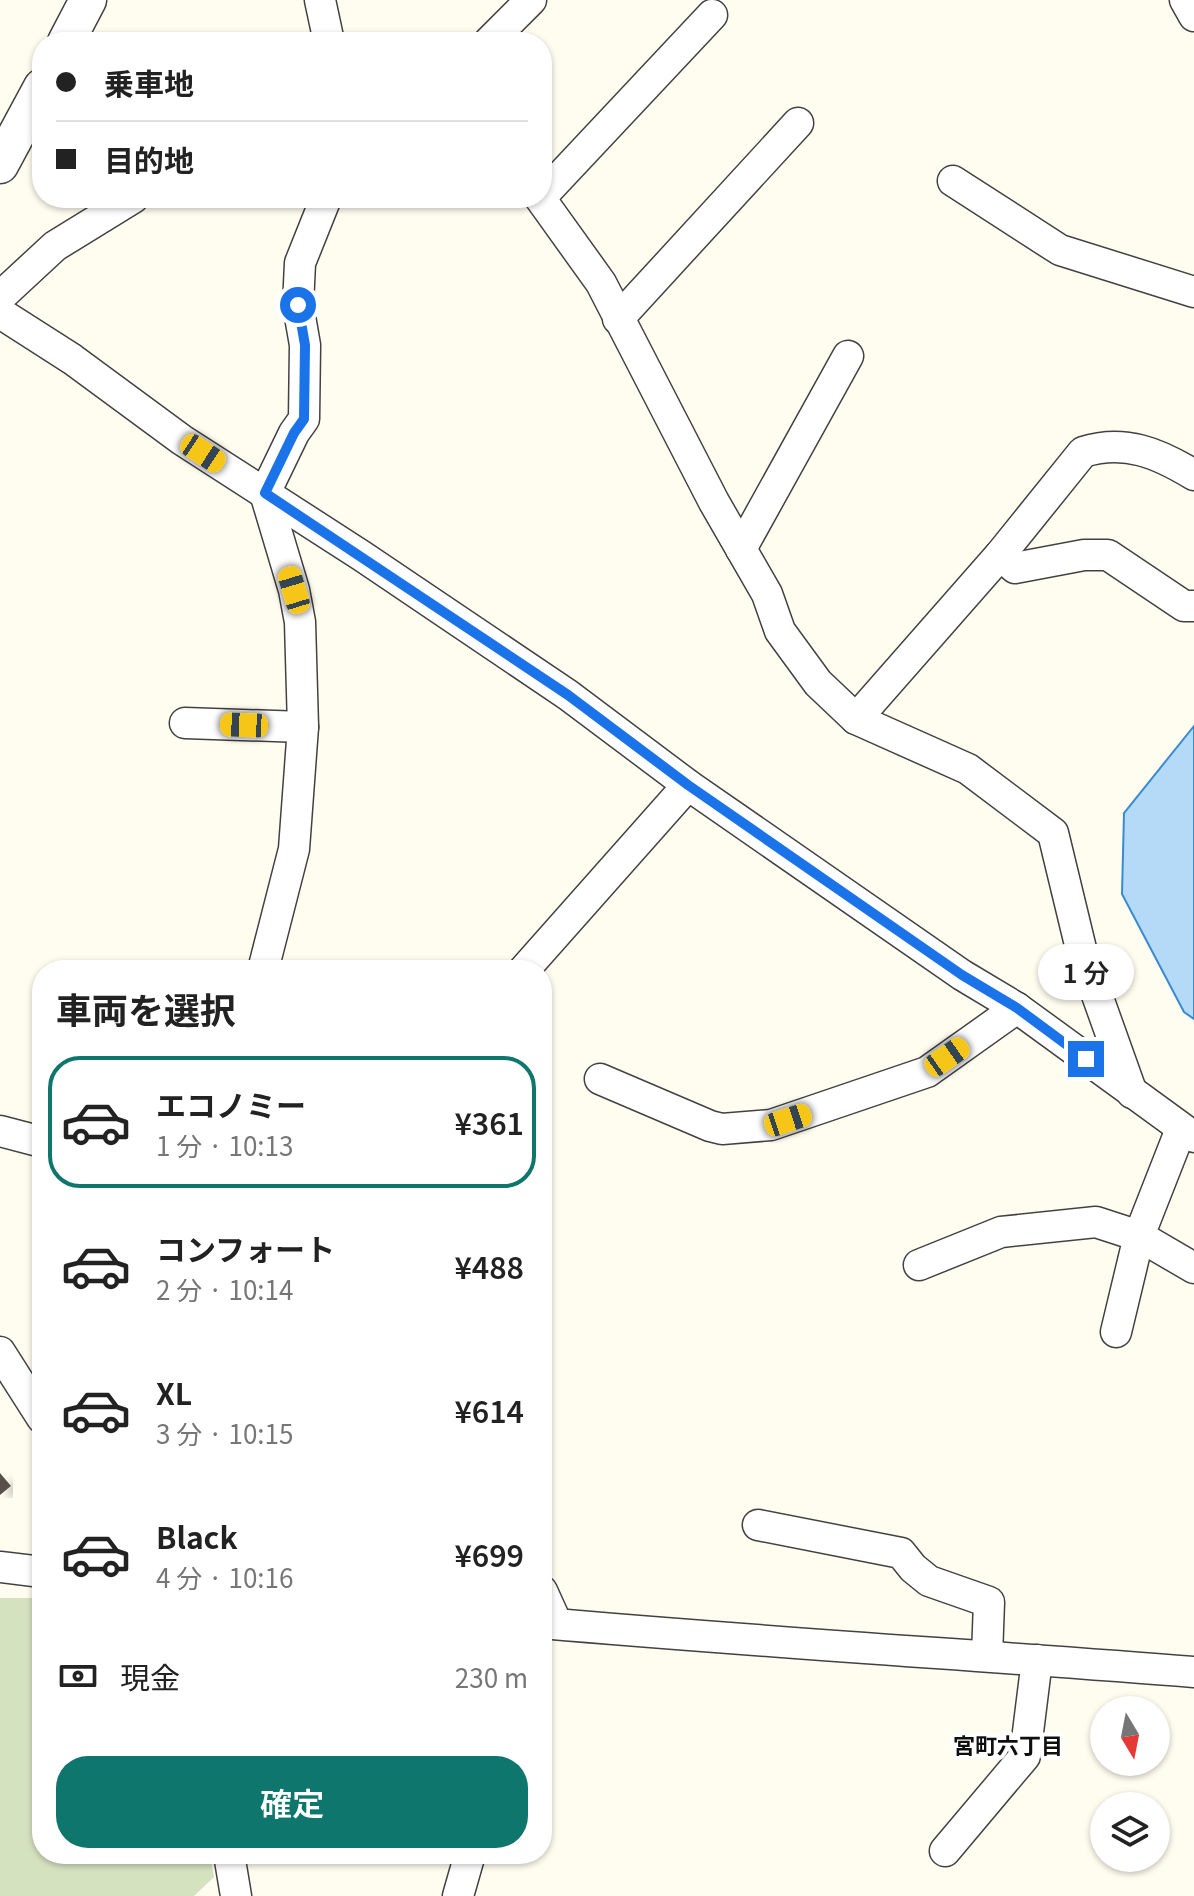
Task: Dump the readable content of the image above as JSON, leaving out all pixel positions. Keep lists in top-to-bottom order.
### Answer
{
  "districts": ["宮町六丁目"],
  "north": "bottom",
  "page": {
    "banner": ["乗車地", "目的地"],
    "bubble": "1 分",
    "heading": "車両を選択",
    "list": [
      {
        "name": "エコノミー",
        "note": "1 分 · 10:13",
        "value": "¥361"
      },
      {
        "name": "コンフォート",
        "note": "2 分 · 10:14",
        "value": "¥488"
      },
      {
        "name": "XL",
        "note": "3 分 · 10:15",
        "value": "¥614"
      },
      {
        "name": "Black",
        "note": "4 分 · 10:16",
        "value": "¥699"
      }
    ],
    "pay": ["現金", "230 m"],
    "buttons": "確定"
  }
}
